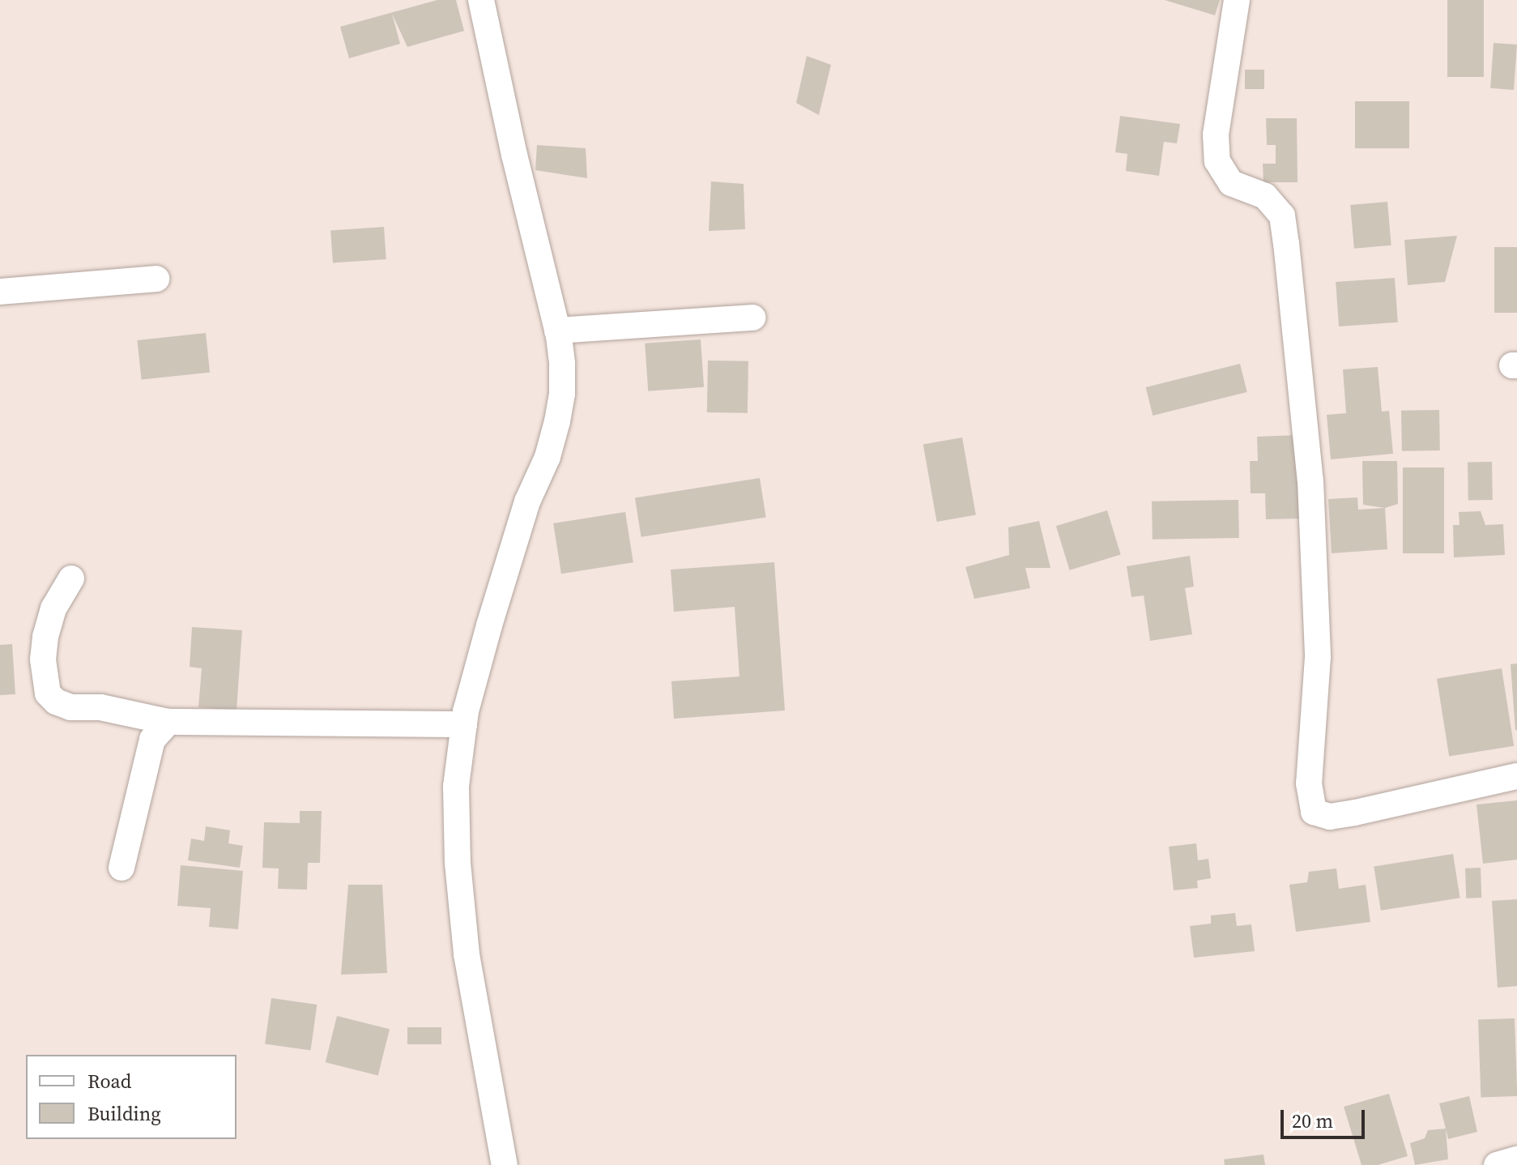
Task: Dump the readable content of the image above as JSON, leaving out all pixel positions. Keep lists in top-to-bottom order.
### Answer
{
  "legend": ["Road", "Building"],
  "scale_bar": "20 m"
}
